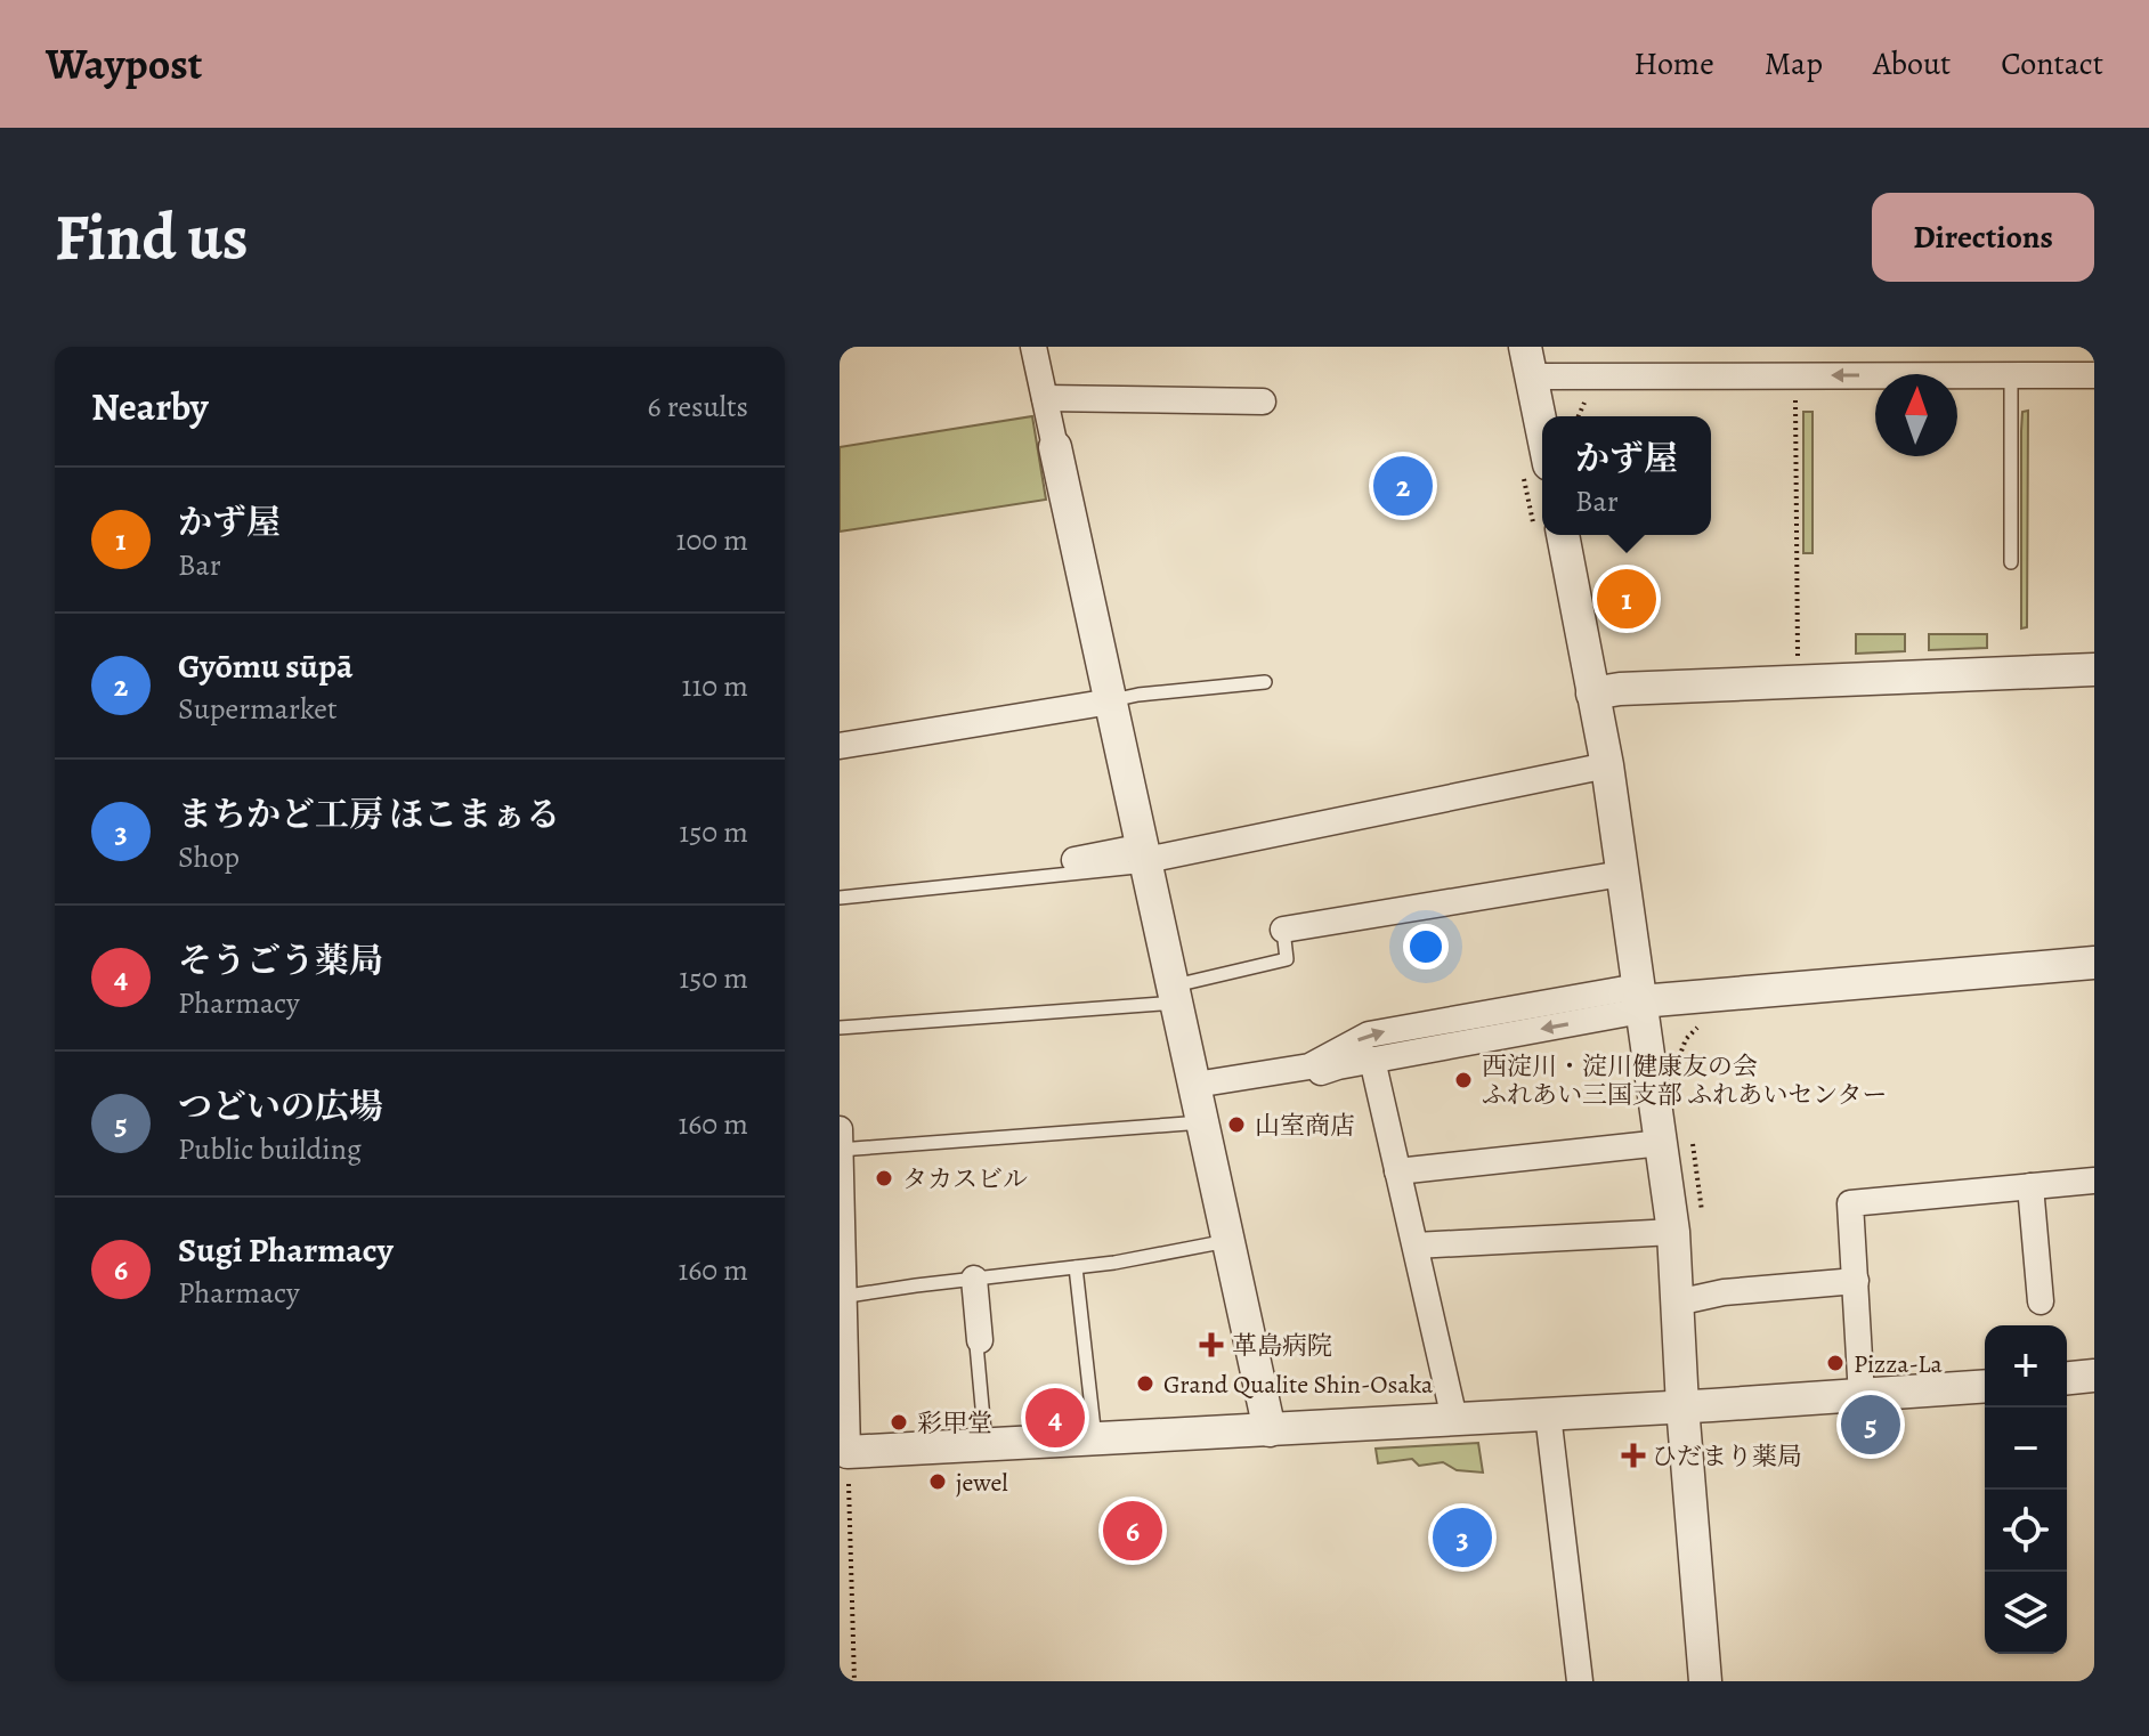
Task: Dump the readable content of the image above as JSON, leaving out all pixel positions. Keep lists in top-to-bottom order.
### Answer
{
  "places": {
    "other": [
      "西淀川・淀川健康友の会 ふれあい三国支部 ふれあいセンター",
      "山室商店",
      "タカスビル",
      "Pizza-La",
      "Grand Qualite Shin-Osaka",
      "彩甲堂",
      "jewel"
    ],
    "health": ["革島病院", "ひだまり薬局"]
  },
  "north": "top",
  "page": {
    "header": "Waypost",
    "nav": [
      "Home",
      "Map",
      "About",
      "Contact"
    ],
    "buttons": "Directions",
    "title": "Find us",
    "heading": ["Nearby", "6 results"],
    "popup": ["かず屋", "Bar"],
    "pins": [
      "2",
      "1",
      "4",
      "5",
      "6",
      "3"
    ],
    "list": [
      {
        "mark": "1",
        "name": "かず屋",
        "note": "Bar",
        "value": "100 m"
      },
      {
        "mark": "2",
        "name": "Gyōmu sūpā",
        "note": "Supermarket",
        "value": "110 m"
      },
      {
        "mark": "3",
        "name": "まちかど工房 ほこまぁる",
        "note": "Shop",
        "value": "150 m"
      },
      {
        "mark": "4",
        "name": "そうごう薬局",
        "note": "Pharmacy",
        "value": "150 m"
      },
      {
        "mark": "5",
        "name": "つどいの広場",
        "note": "Public building",
        "value": "160 m"
      },
      {
        "mark": "6",
        "name": "Sugi Pharmacy",
        "note": "Pharmacy",
        "value": "160 m"
      }
    ],
    "map_buttons": ["+", "−"]
  }
}
